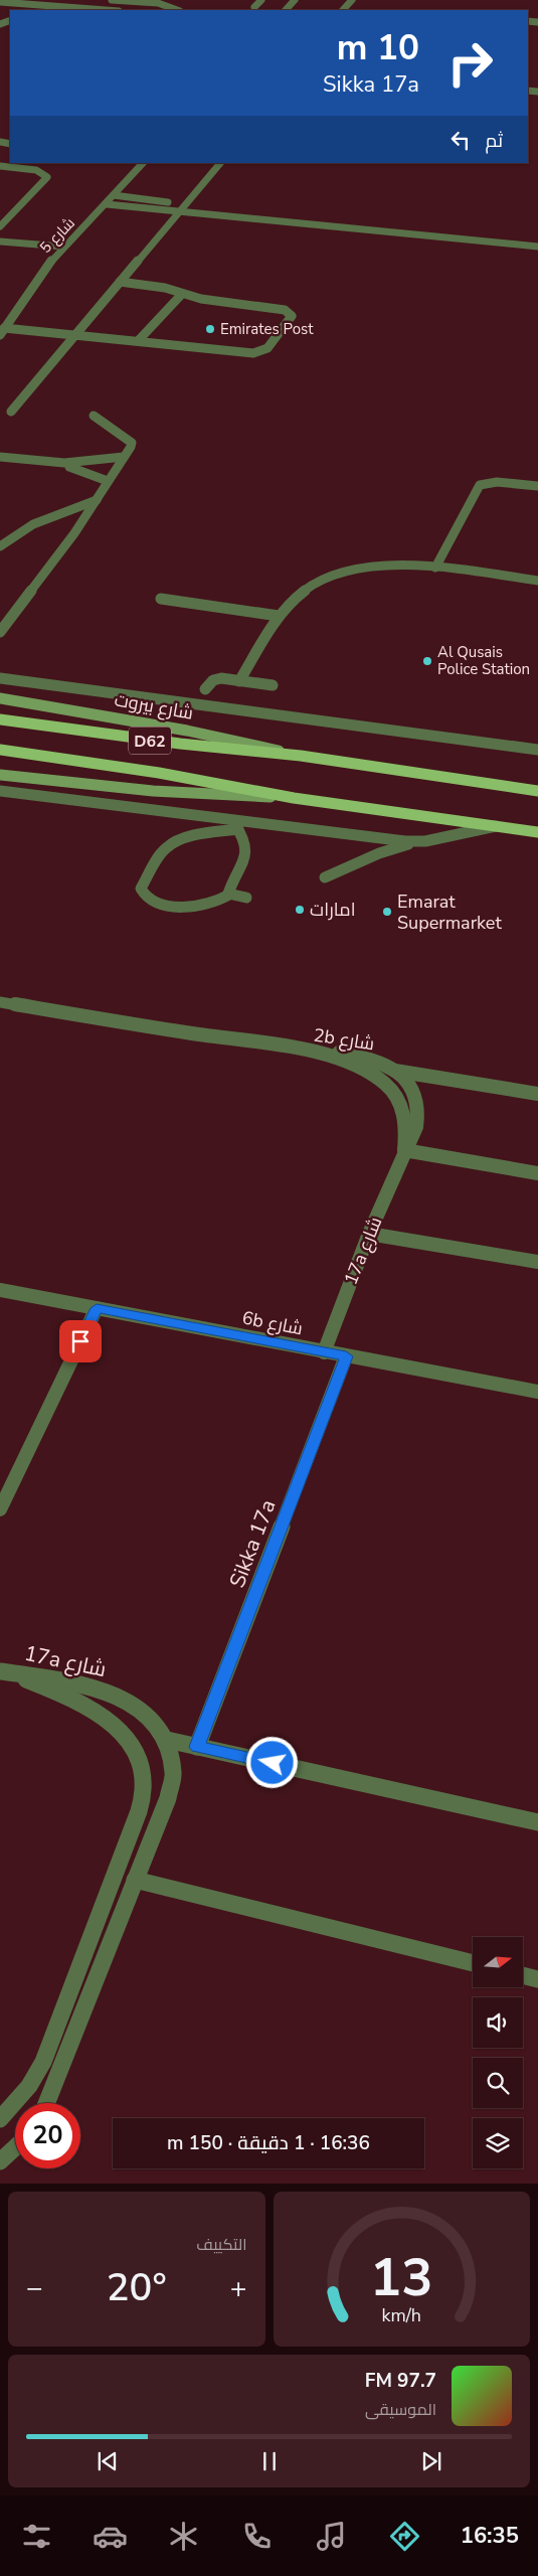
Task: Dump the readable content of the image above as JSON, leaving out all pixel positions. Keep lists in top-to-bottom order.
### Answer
{
  "streets": {
    "main road": ["شارع بيروت", "D62"],
    "street": [
      "شارع 5",
      "2b شارع",
      "17a شارع",
      "6b شارع",
      "Sikka 17a"
    ]
  },
  "crossings": [
    ["2b شارع", "17a شارع"],
    ["17a شارع", "6b شارع"],
    ["6b شارع", "Sikka 17a"]
  ],
  "places": [
    "Emirates Post",
    "Al Qusais Police Station",
    "امارات",
    "Emarat Supermarket"
  ],
  "north": "right",
  "page": {
    "turn": ["10 m", "Sikka 17a"],
    "then": "ثم",
    "limit": "20",
    "trip": "16:36 · 1 دقيقة · 150 m",
    "tile": "التكييف",
    "heat": ["−", "20°", "+"],
    "song": ["97.7 FM", "الموسيقى"],
    "tabs": "16:35",
    "gauge": ["13", "km/h"]
  }
}
